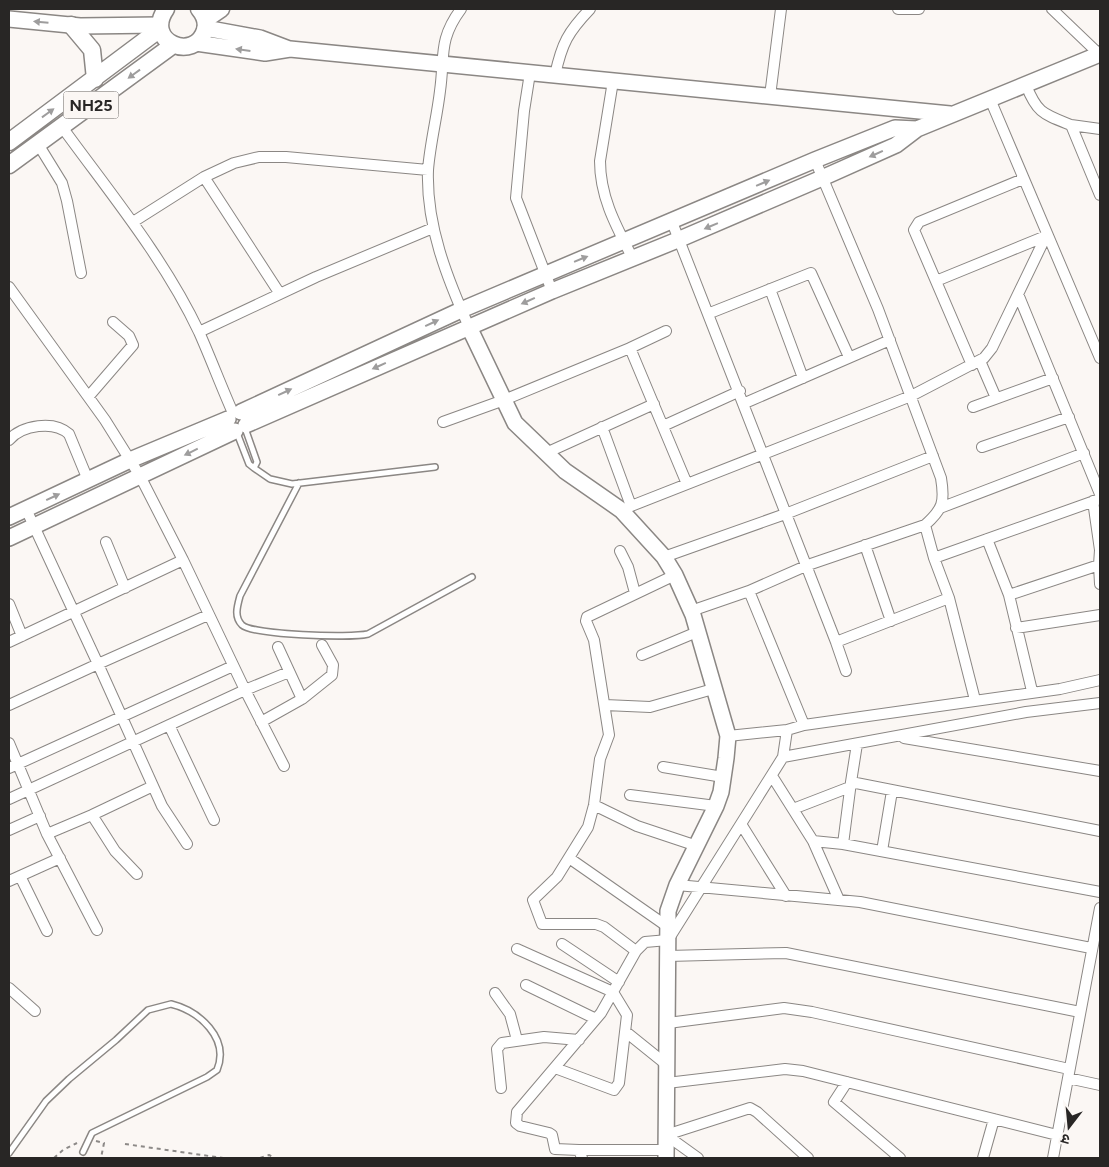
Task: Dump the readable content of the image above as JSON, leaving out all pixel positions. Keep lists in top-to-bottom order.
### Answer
{
  "streets": {
    "main road": ["NH25"]
  },
  "north": "bottom"
}
